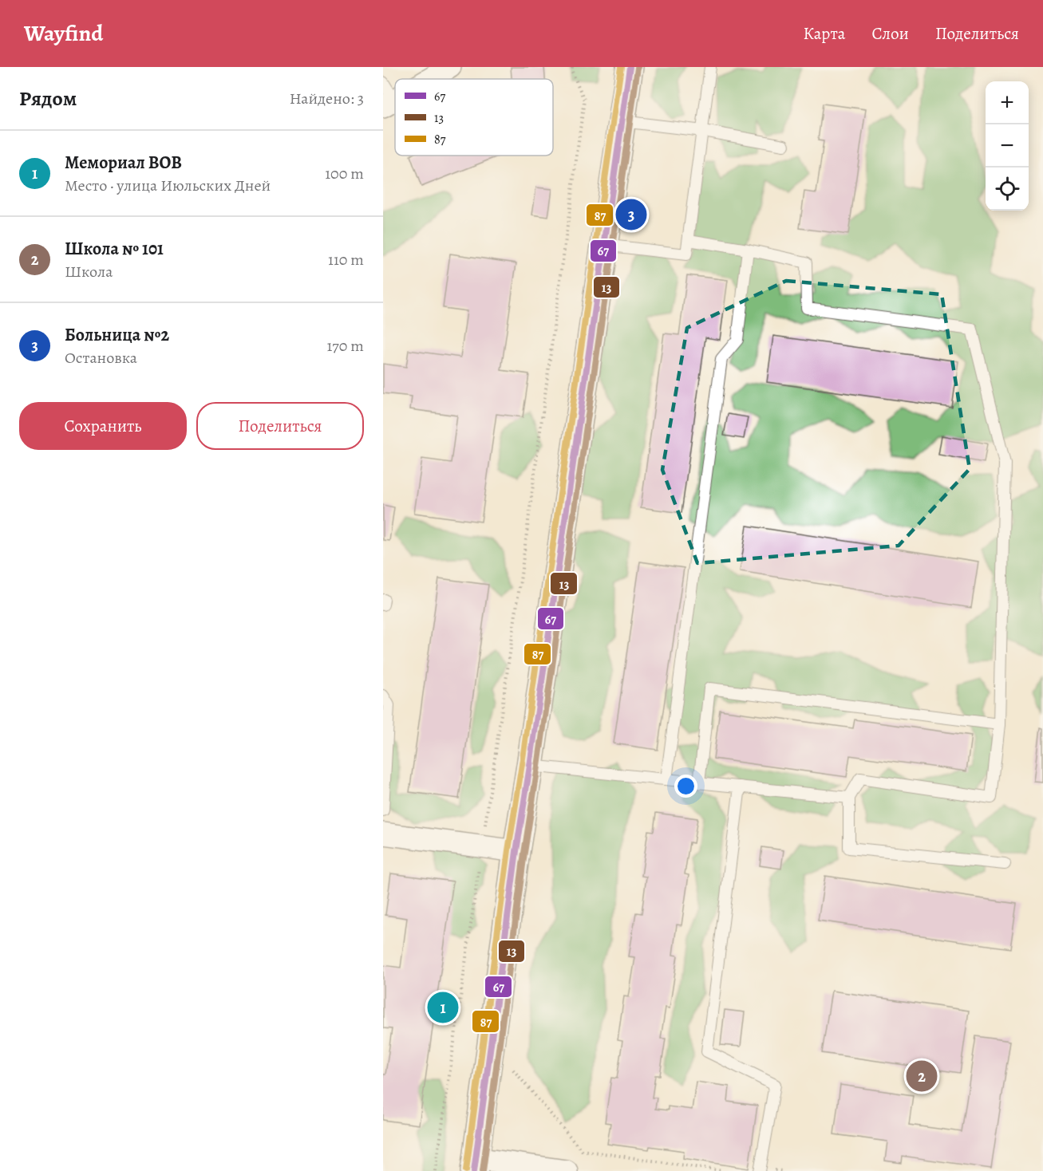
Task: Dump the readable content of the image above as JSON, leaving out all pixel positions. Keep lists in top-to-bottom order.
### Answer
{
  "lines": ["transit line 67", "transit line 87", "transit line 13"],
  "legend": ["67", "13", "87"],
  "page": {
    "header": "Wayfind",
    "nav": ["Карта", "Слои", "Поделиться"],
    "heading": ["Рядом", "Найдено: 3"],
    "map_buttons": ["+", "−"],
    "list": [
      {
        "mark": "1",
        "name": "Мемориал ВОВ",
        "note": "Место · улица Июльских Дней",
        "value": "100 m"
      },
      {
        "mark": "2",
        "name": "Школа № 101",
        "note": "Школа",
        "value": "110 m"
      },
      {
        "mark": "3",
        "name": "Больница №2",
        "note": "Остановка",
        "value": "170 m"
      }
    ],
    "pins": ["3", "1", "2"],
    "buttons": ["Сохранить", "Поделиться"]
  }
}
